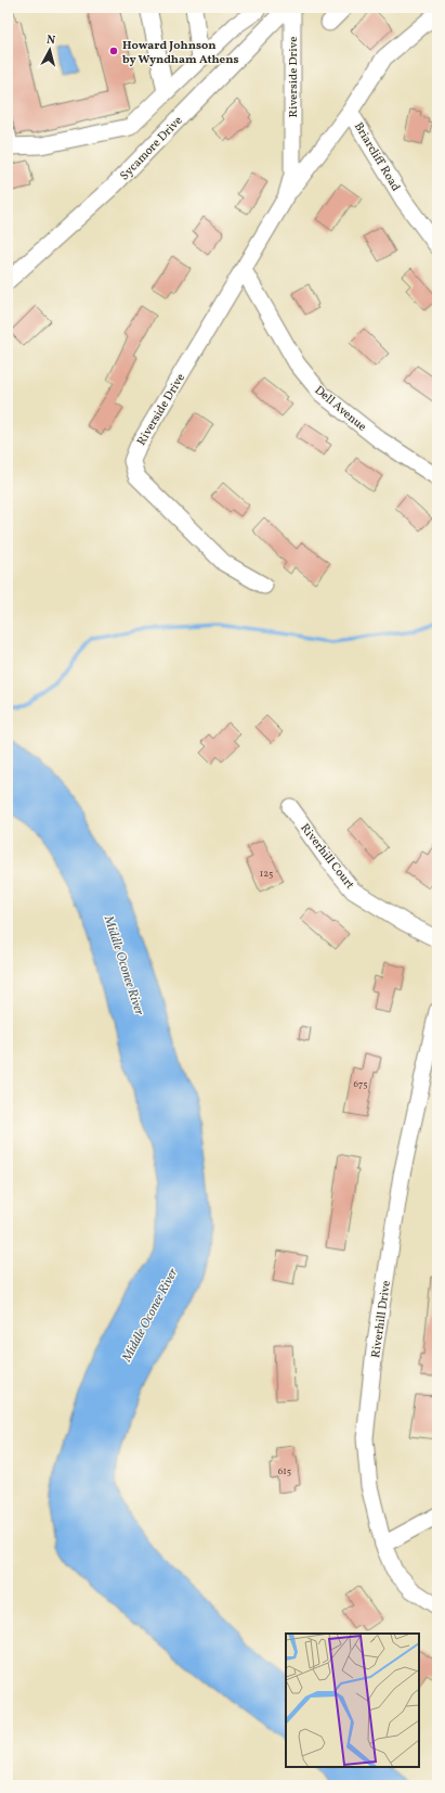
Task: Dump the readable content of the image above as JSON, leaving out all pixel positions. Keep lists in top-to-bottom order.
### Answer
{
  "streets": {
    "street": [
      "Riverside Drive",
      "Sycamore Drive",
      "Briarcliff Road",
      "Dell Avenue",
      "Riverhill Court",
      "Riverhill Drive"
    ]
  },
  "crossings": [
    ["Riverside Drive", "Briarcliff Road"],
    ["Riverside Drive", "Dell Avenue"]
  ],
  "water": ["Middle Oconee River"],
  "places": ["Howard Johnson by Wyndham Athens"],
  "house_numbers": ["125", "675", "615"],
  "north": "top"
}
